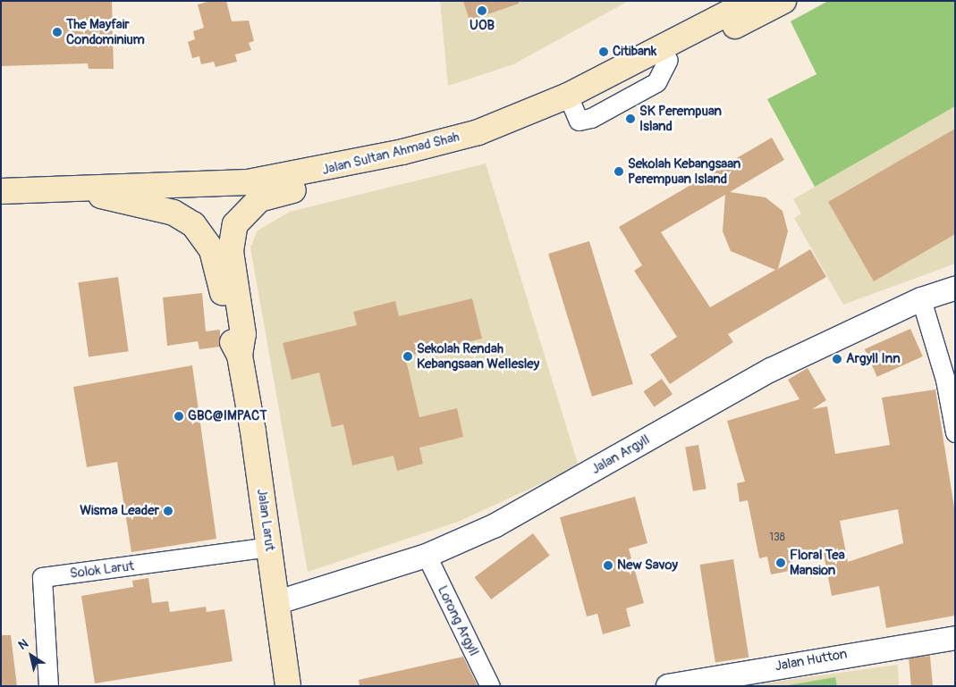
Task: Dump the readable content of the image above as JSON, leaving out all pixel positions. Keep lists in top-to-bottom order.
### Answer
{
  "streets": {
    "main road": ["Jalan Sultan Ahmad Shah", "Jalan Larut"],
    "street": [
      "Jalan Argyll",
      "Solok Larut",
      "Lorong Argyll",
      "Jalan Hutton"
    ]
  },
  "crossings": [
    ["Jalan Sultan Ahmad Shah", "Jalan Larut"],
    ["Jalan Argyll", "Jalan Larut"],
    ["Jalan Argyll", "Lorong Argyll"],
    ["Jalan Larut", "Solok Larut"]
  ],
  "places": [
    "UOB",
    "The Mayfair Condominium",
    "Citibank",
    "SK Perempuan Island",
    "Sekolah Kebangsaan Perempuan Island",
    "Sekolah Rendah Kebangsaan Wellesley",
    "Argyll Inn",
    "GBC@IMPACT",
    "Wisma Leader",
    "Floral Tea Mansion",
    "New Savoy"
  ],
  "house_numbers": ["138"],
  "north": "top left"
}
